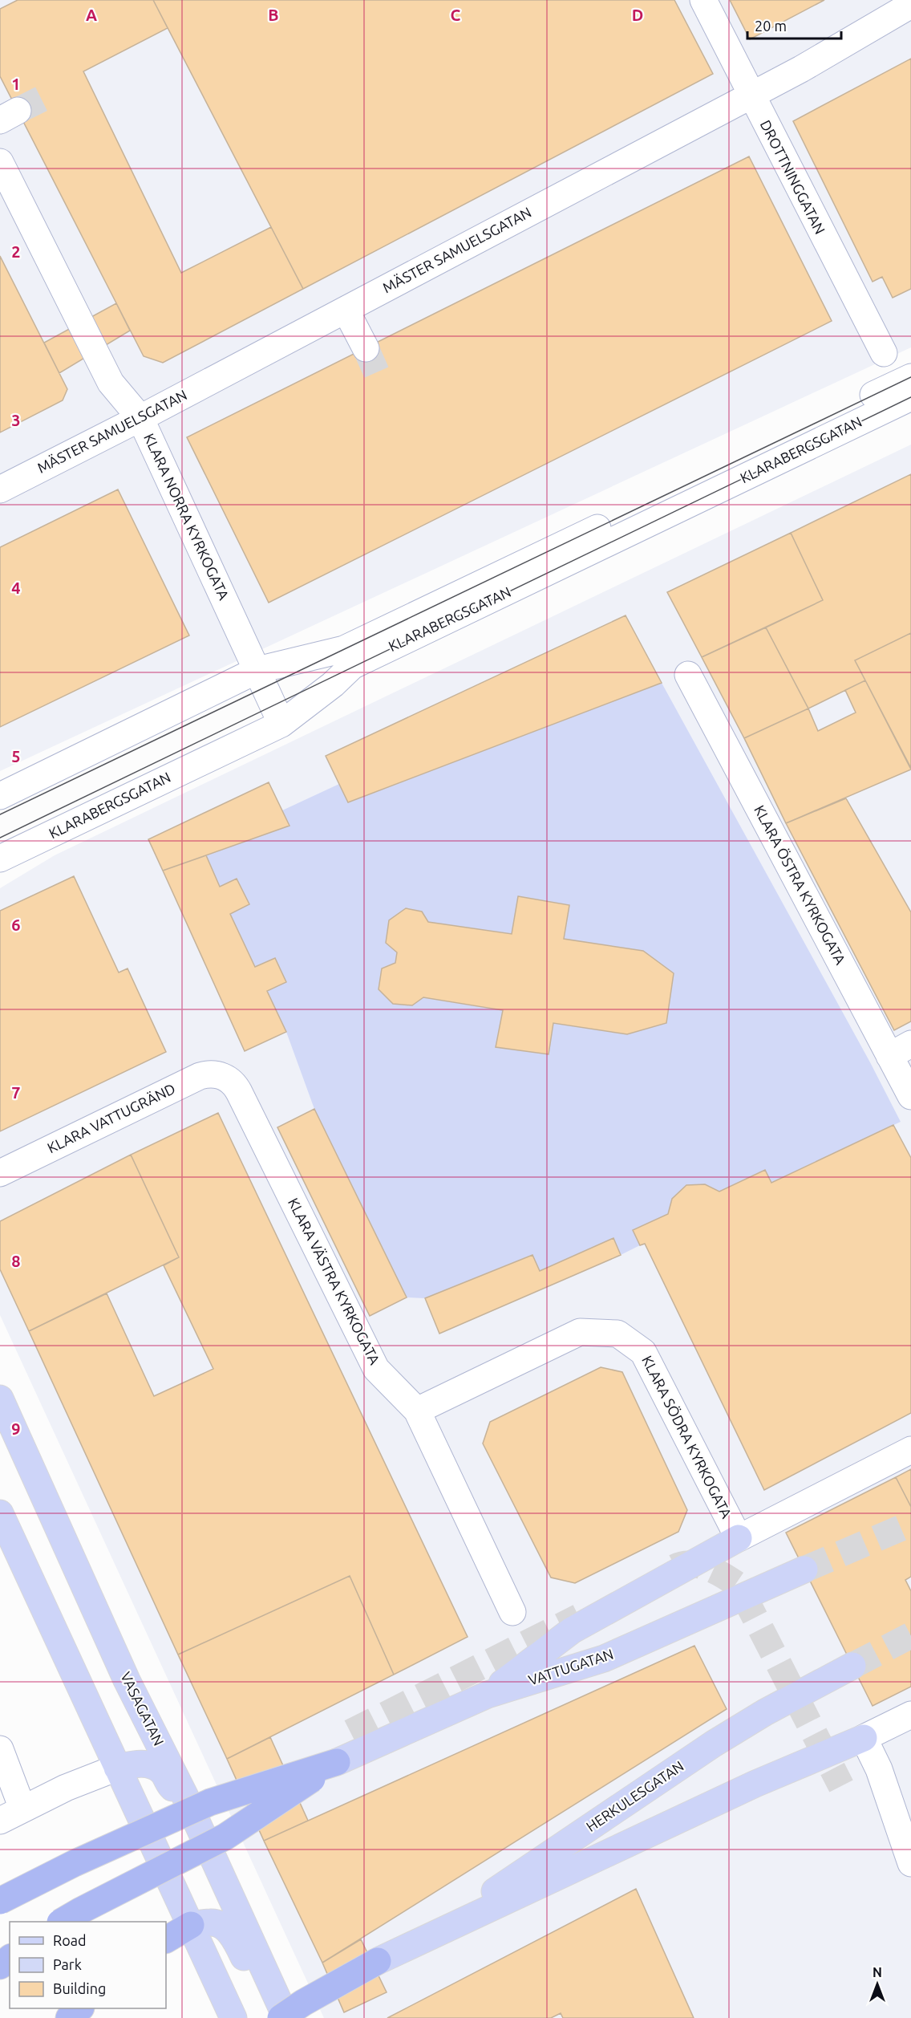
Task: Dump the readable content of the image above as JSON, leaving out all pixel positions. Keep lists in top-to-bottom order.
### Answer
{
  "streets": {
    "main road": ["VATTUGATAN", "VASAGATAN", "HERKULESGATAN"],
    "street": [
      "DROTTNINGGATAN",
      "MÄSTER SAMUELSGATAN",
      "KLARABERGSGATAN",
      "KLARA NORRA KYRKOGATA",
      "KLARA ÖSTRA KYRKOGATA",
      "KLARA VATTUGRÄND",
      "KLARA VÄSTRA KYRKOGATA",
      "KLARA SÖDRA KYRKOGATA"
    ]
  },
  "crossings": [
    ["DROTTNINGGATAN", "MÄSTER SAMUELSGATAN"],
    ["MÄSTER SAMUELSGATAN", "KLARA NORRA KYRKOGATA"],
    ["KLARABERGSGATAN", "KLARA NORRA KYRKOGATA"],
    ["KLARA VATTUGRÄND", "KLARA VÄSTRA KYRKOGATA"],
    ["KLARA VÄSTRA KYRKOGATA", "KLARA SÖDRA KYRKOGATA"]
  ],
  "legend": ["Road", "Park", "Building"],
  "scale_bar": "20 m",
  "north": "top",
  "grid": {
    "columns": [
      "A",
      "B",
      "C",
      "D"
    ],
    "rows": [
      "1",
      "2",
      "3",
      "4",
      "5",
      "6",
      "7",
      "8",
      "9"
    ]
  }
}
